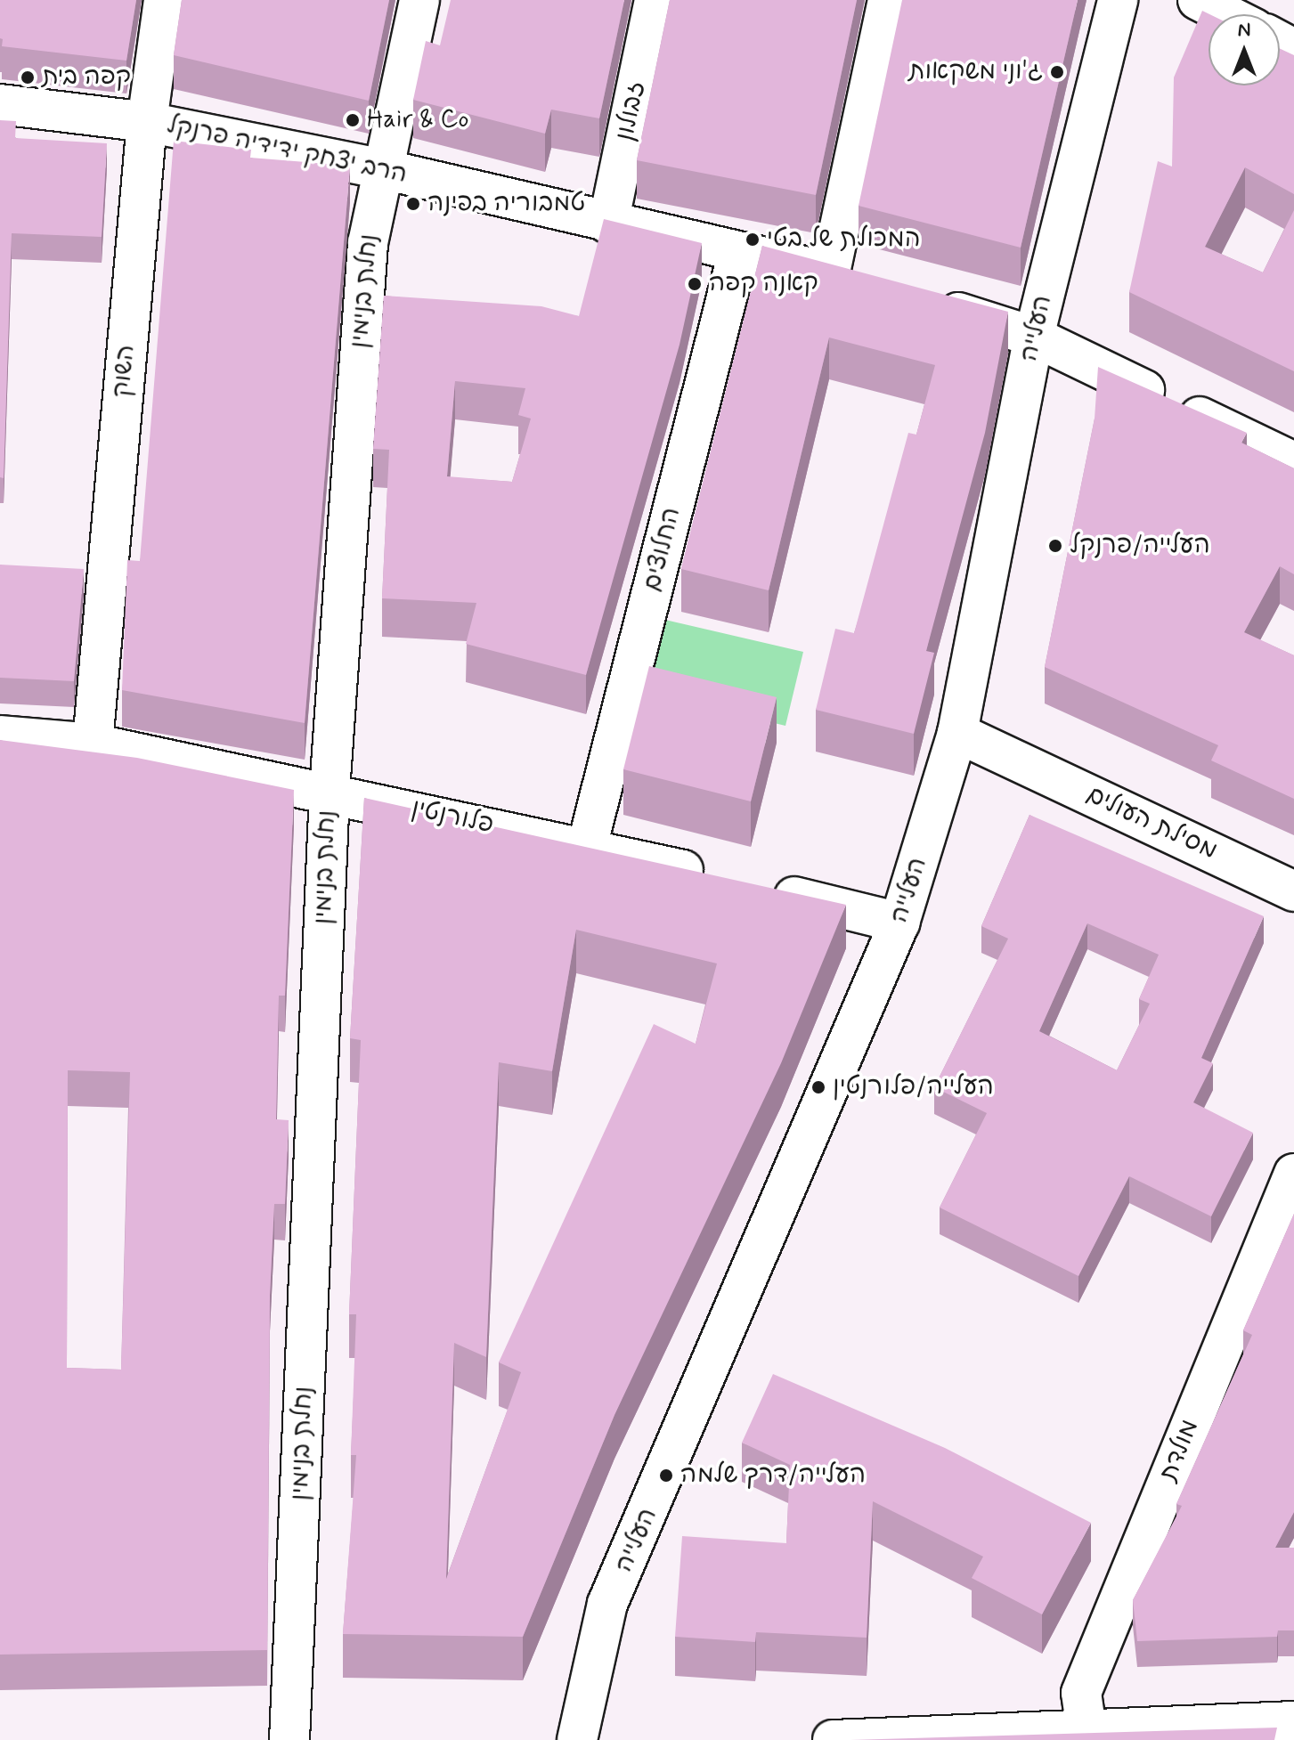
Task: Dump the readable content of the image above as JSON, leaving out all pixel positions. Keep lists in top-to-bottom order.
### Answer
{
  "streets": {
    "street": [
      "זבולון",
      "הרב יצחק ידידיה פרנקל",
      "נחלת בנימין",
      "העלייה",
      "השוק",
      "החלוצים",
      "פלורנטין",
      "מסילת העולים",
      "מולדת"
    ]
  },
  "crossings": [
    ["זבולון", "הרב יצחק ידידיה פרנקל"],
    ["הרב יצחק ידידיה פרנקל", "נחלת בנימין"],
    ["הרב יצחק ידידיה פרנקל", "השוק"],
    ["הרב יצחק ידידיה פרנקל", "החלוצים"],
    ["נחלת בנימין", "פלורנטין"],
    ["העלייה", "מסילת העולים"],
    ["השוק", "פלורנטין"],
    ["החלוצים", "פלורנטין"]
  ],
  "places": [
    "ג'וני משקאות",
    "קפה בית",
    "Hair & Co",
    "טמבוריה בפינה",
    "המכולת של בטי",
    "קאנה קפה",
    "העלייה/פרנקל",
    "העלייה/פלורנטין",
    "העלייה/דרך שלמה"
  ],
  "north": "top"
}
